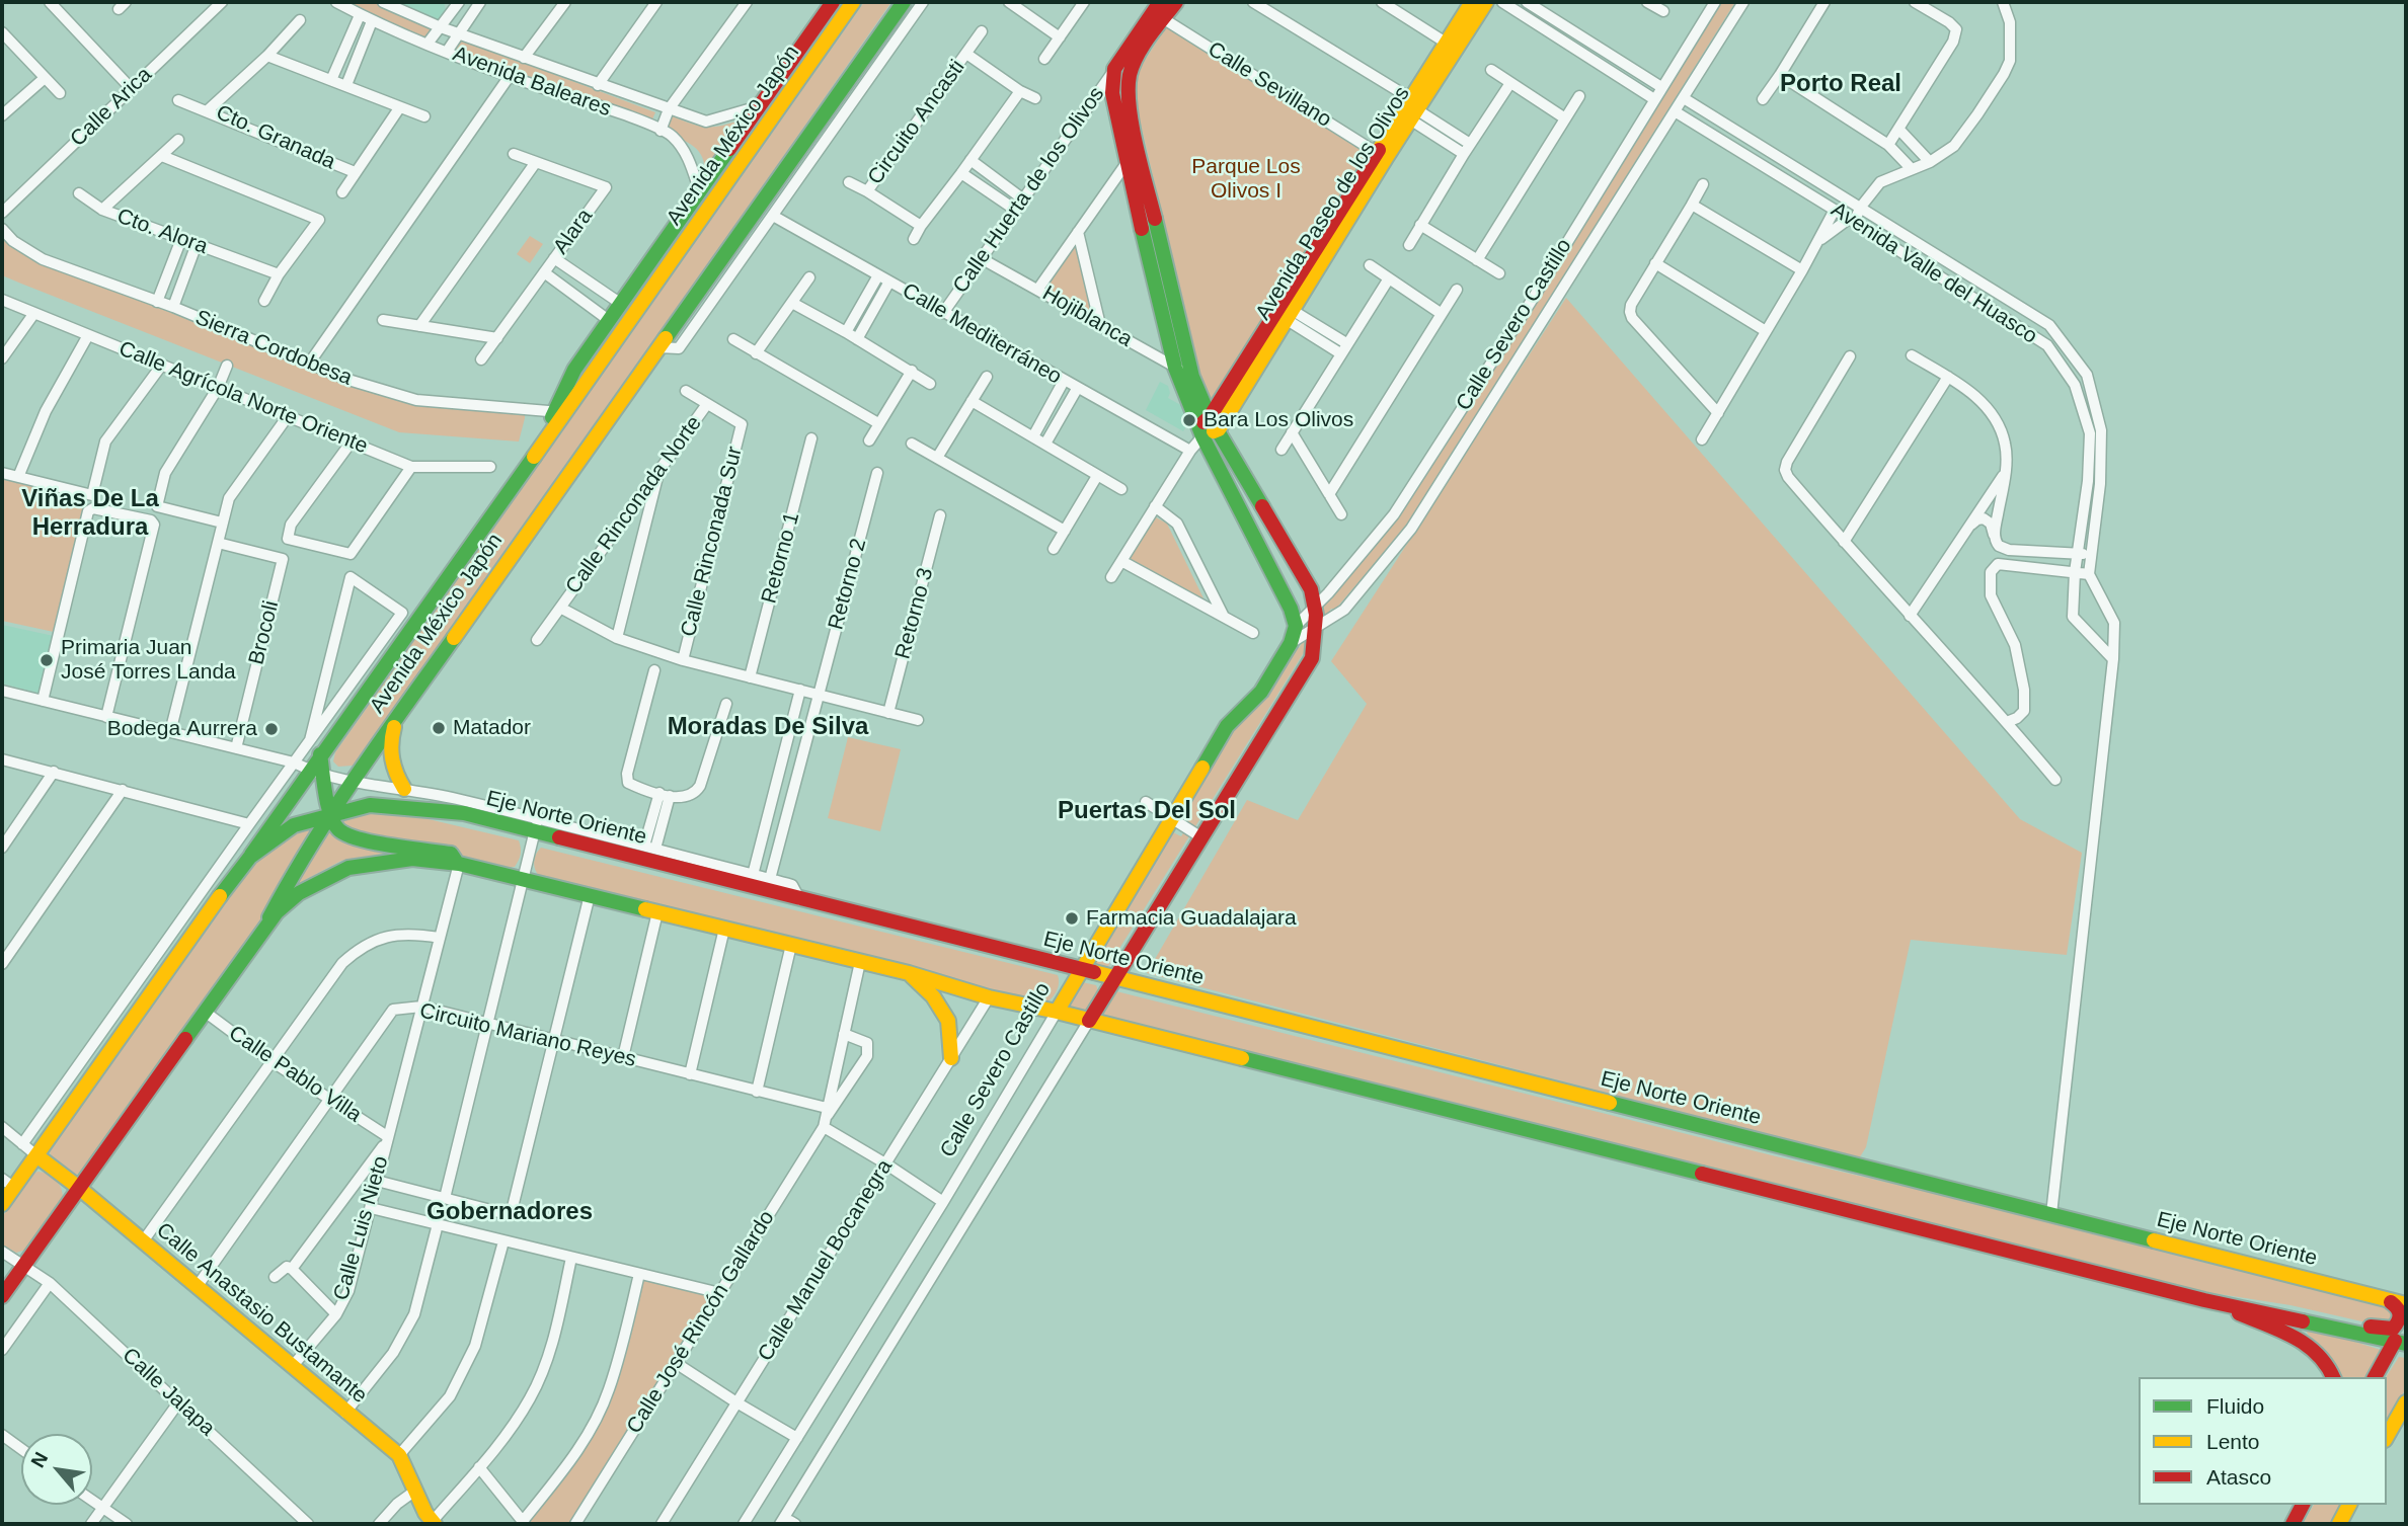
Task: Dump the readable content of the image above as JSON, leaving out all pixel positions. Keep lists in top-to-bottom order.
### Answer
{
  "streets": {
    "street": [
      "Avenida Baleares",
      "Calle Sevillano",
      "Calle Arica",
      "Circuito Ancasti",
      "Avenida México Japón",
      "Cto. Granada",
      "Calle Huerta de los Olivos",
      "Avenida Paseo de los Olivos",
      "Cto. Alora",
      "Alara",
      "Avenida Valle del Huasco",
      "Hojiblanca",
      "Calle Severo Castillo",
      "Calle Mediterráneo",
      "Sierra Cordobesa",
      "Calle Agrícola Norte Oriente",
      "Calle Rinconada Norte",
      "Calle Rinconada Sur",
      "Retorno 1",
      "Retorno 2",
      "Retorno 3",
      "Brocoli",
      "Eje Norte Oriente",
      "Circuito Mariano Reyes",
      "Calle Pablo Villa",
      "Calle Luis Nieto",
      "Calle Manuel Bocanegra",
      "Calle Anastasio Bustamante",
      "Calle José Rincón Gallardo",
      "Calle Jalapa"
    ]
  },
  "crossings": [
    ["Avenida Baleares", "Avenida México Japón"],
    ["Calle Sevillano", "Avenida Paseo de los Olivos"],
    ["Avenida México Japón", "Sierra Cordobesa"],
    ["Avenida México Japón", "Eje Norte Oriente"],
    ["Calle Huerta de los Olivos", "Hojiblanca"],
    ["Calle Huerta de los Olivos", "Calle Mediterráneo"],
    ["Avenida Valle del Huasco", "Calle Severo Castillo"],
    ["Calle Severo Castillo", "Eje Norte Oriente"],
    ["Calle Rinconada Norte", "Calle Rinconada Sur"],
    ["Eje Norte Oriente", "Calle Anastasio Bustamante"],
    ["Circuito Mariano Reyes", "Calle Pablo Villa"],
    ["Circuito Mariano Reyes", "Calle Luis Nieto"],
    ["Circuito Mariano Reyes", "Calle Anastasio Bustamante"],
    ["Circuito Mariano Reyes", "Calle José Rincón Gallardo"],
    ["Calle Pablo Villa", "Calle Luis Nieto"],
    ["Calle Luis Nieto", "Calle Anastasio Bustamante"]
  ],
  "districts": [
    "Porto Real",
    "Viñas De La Herradura",
    "Moradas De Silva",
    "Puertas Del Sol",
    "Gobernadores"
  ],
  "parks": ["Parque Los Olivos I"],
  "places": [
    "Bara Los Olivos",
    "Primaria Juan José Torres Landa",
    "Matador",
    "Bodega Aurrera",
    "Farmacia Guadalajara"
  ],
  "legend": ["Fluido", "Lento", "Atasco"],
  "north": "top left"
}
